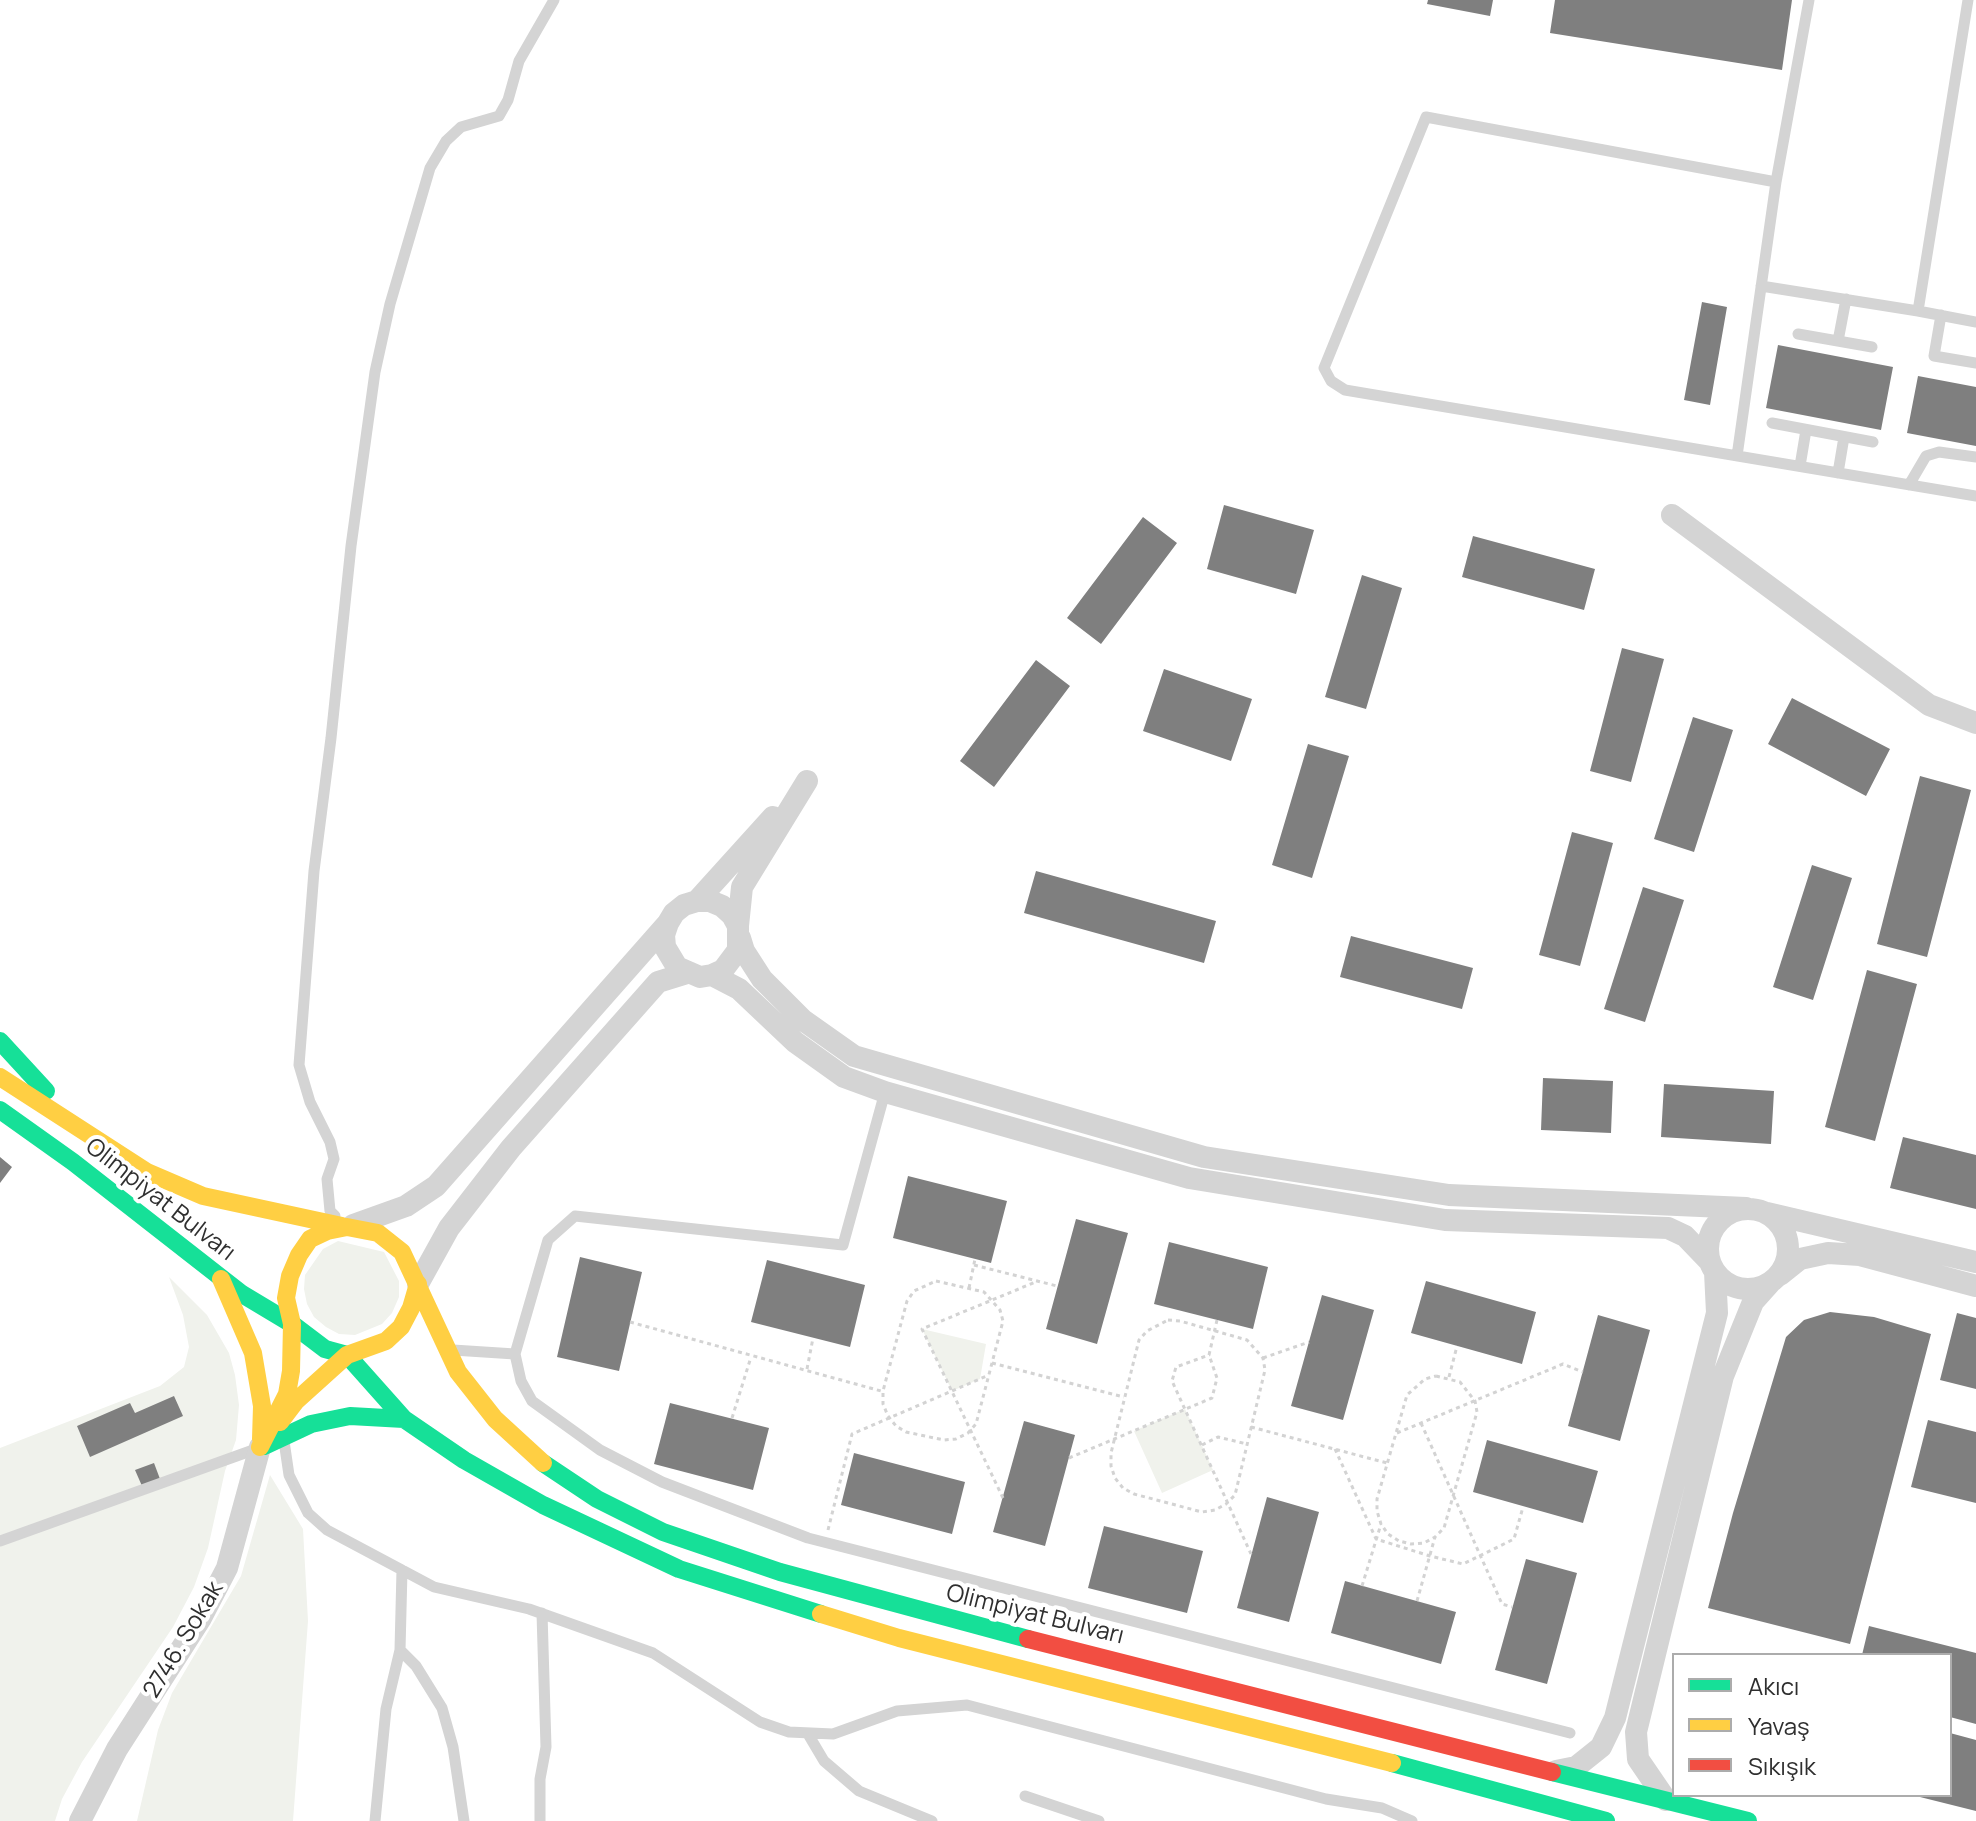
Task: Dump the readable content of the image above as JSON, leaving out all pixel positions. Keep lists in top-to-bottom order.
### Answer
{
  "streets": {
    "main road": ["Olimpiyat Bulvarı"],
    "street": ["2746. Sokak"]
  },
  "legend": ["Akıcı", "Yavaş", "Sıkışık"]
}
